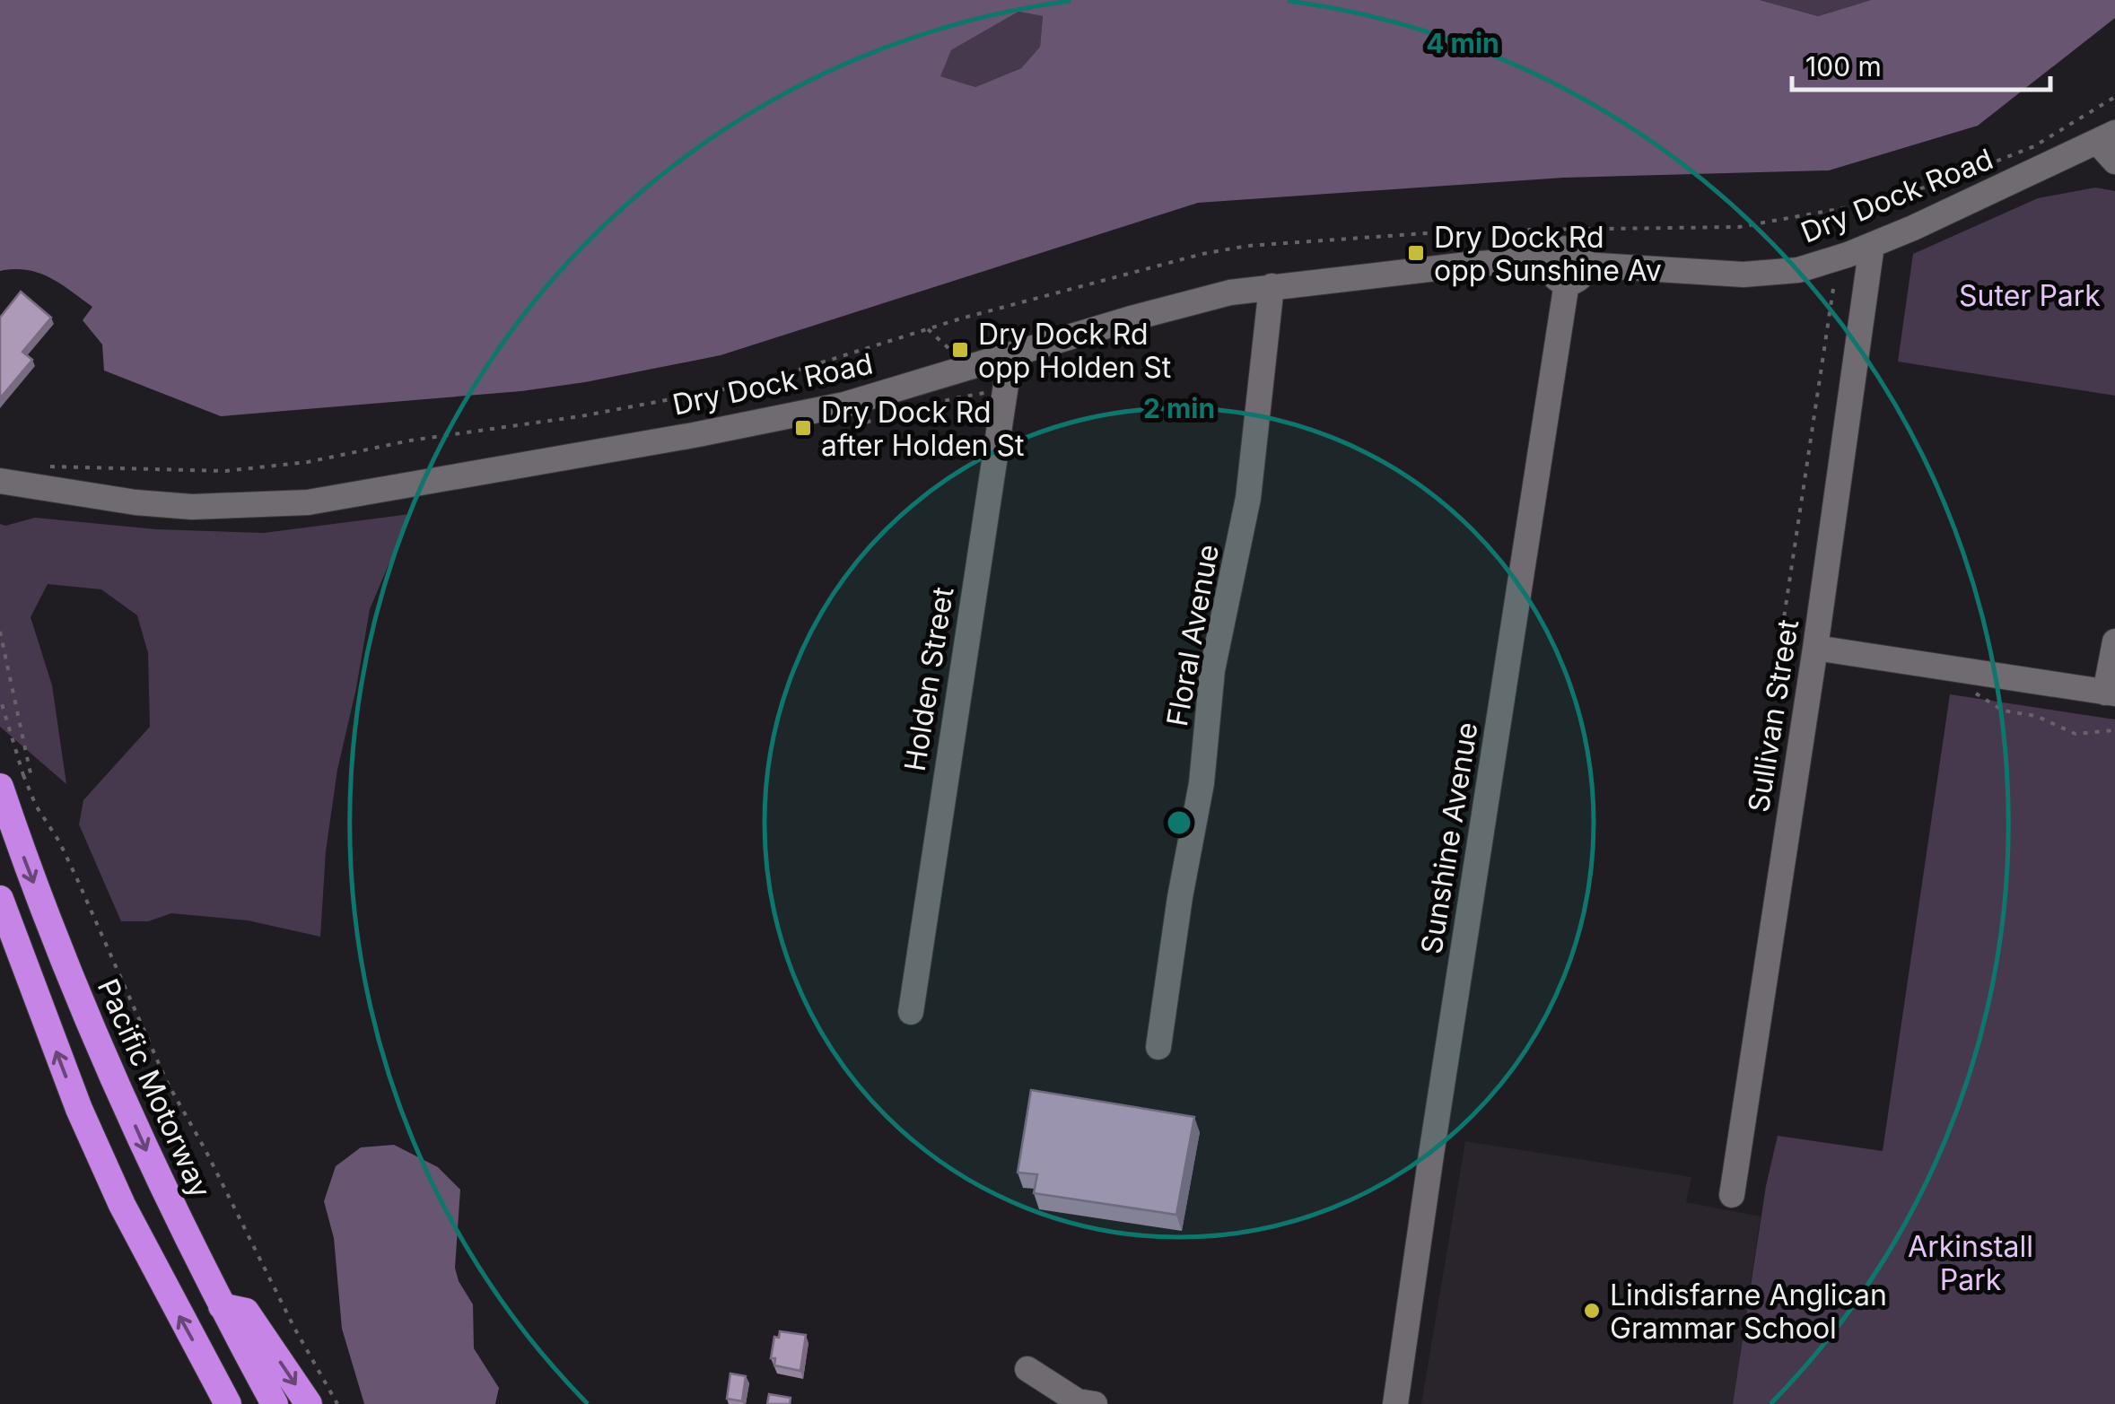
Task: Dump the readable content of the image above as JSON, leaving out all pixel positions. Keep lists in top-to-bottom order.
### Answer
{
  "streets": {
    "highway": ["Pacific Motorway"],
    "street": [
      "Dry Dock Road",
      "Floral Avenue",
      "Holden Street",
      "Sullivan Street",
      "Sunshine Avenue"
    ]
  },
  "crossings": [
    ["Dry Dock Road", "Floral Avenue"],
    ["Dry Dock Road", "Holden Street"],
    ["Dry Dock Road", "Sullivan Street"],
    ["Dry Dock Road", "Sunshine Avenue"]
  ],
  "parks": ["Suter Park", "Arkinstall Park"],
  "places": {
    "transit": ["Dry Dock Rd opp Sunshine Av", "Dry Dock Rd opp Holden St", "Dry Dock Rd after Holden St"],
    "other": ["Lindisfarne Anglican Grammar School"]
  },
  "scale_bar": "100 m",
  "rings": ["4 min", "2 min"]
}
